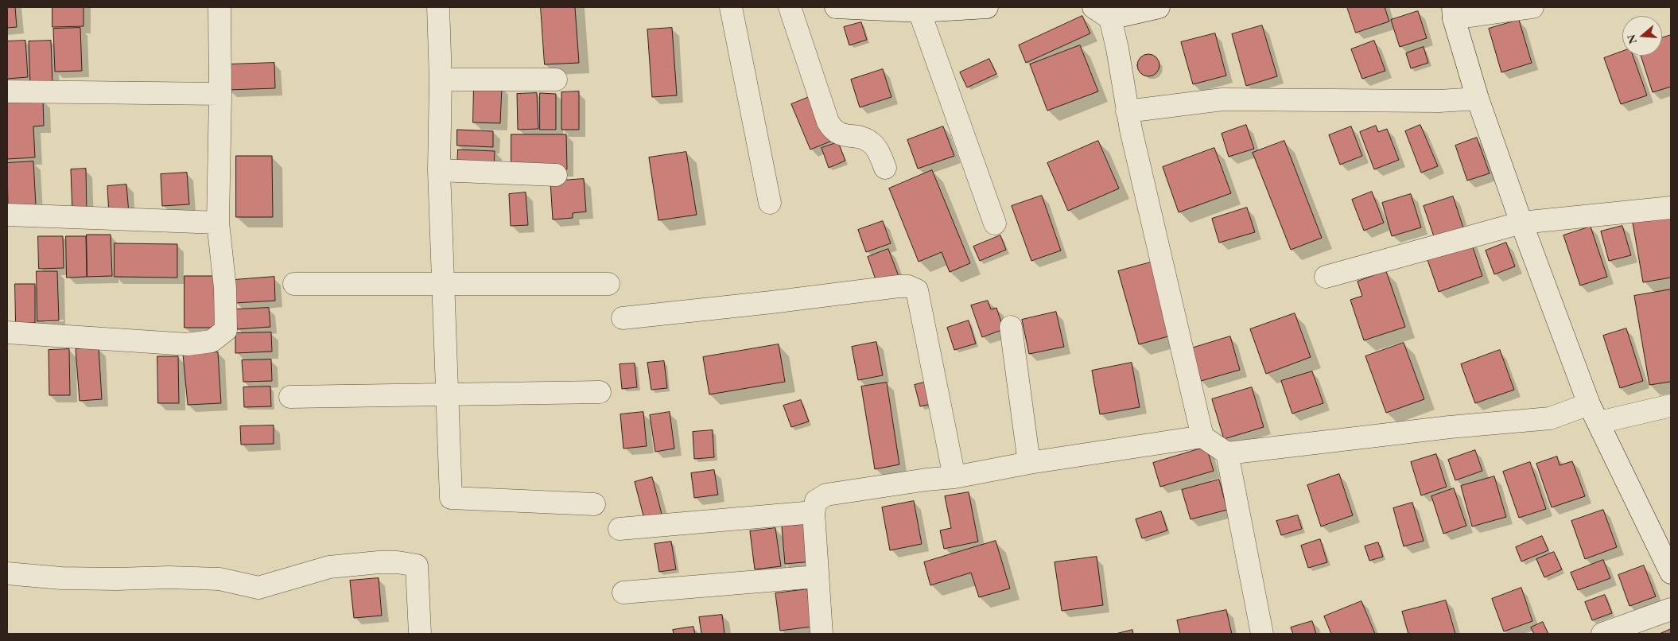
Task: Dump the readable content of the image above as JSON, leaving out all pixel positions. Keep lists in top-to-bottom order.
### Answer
{
  "north": "left"
}
